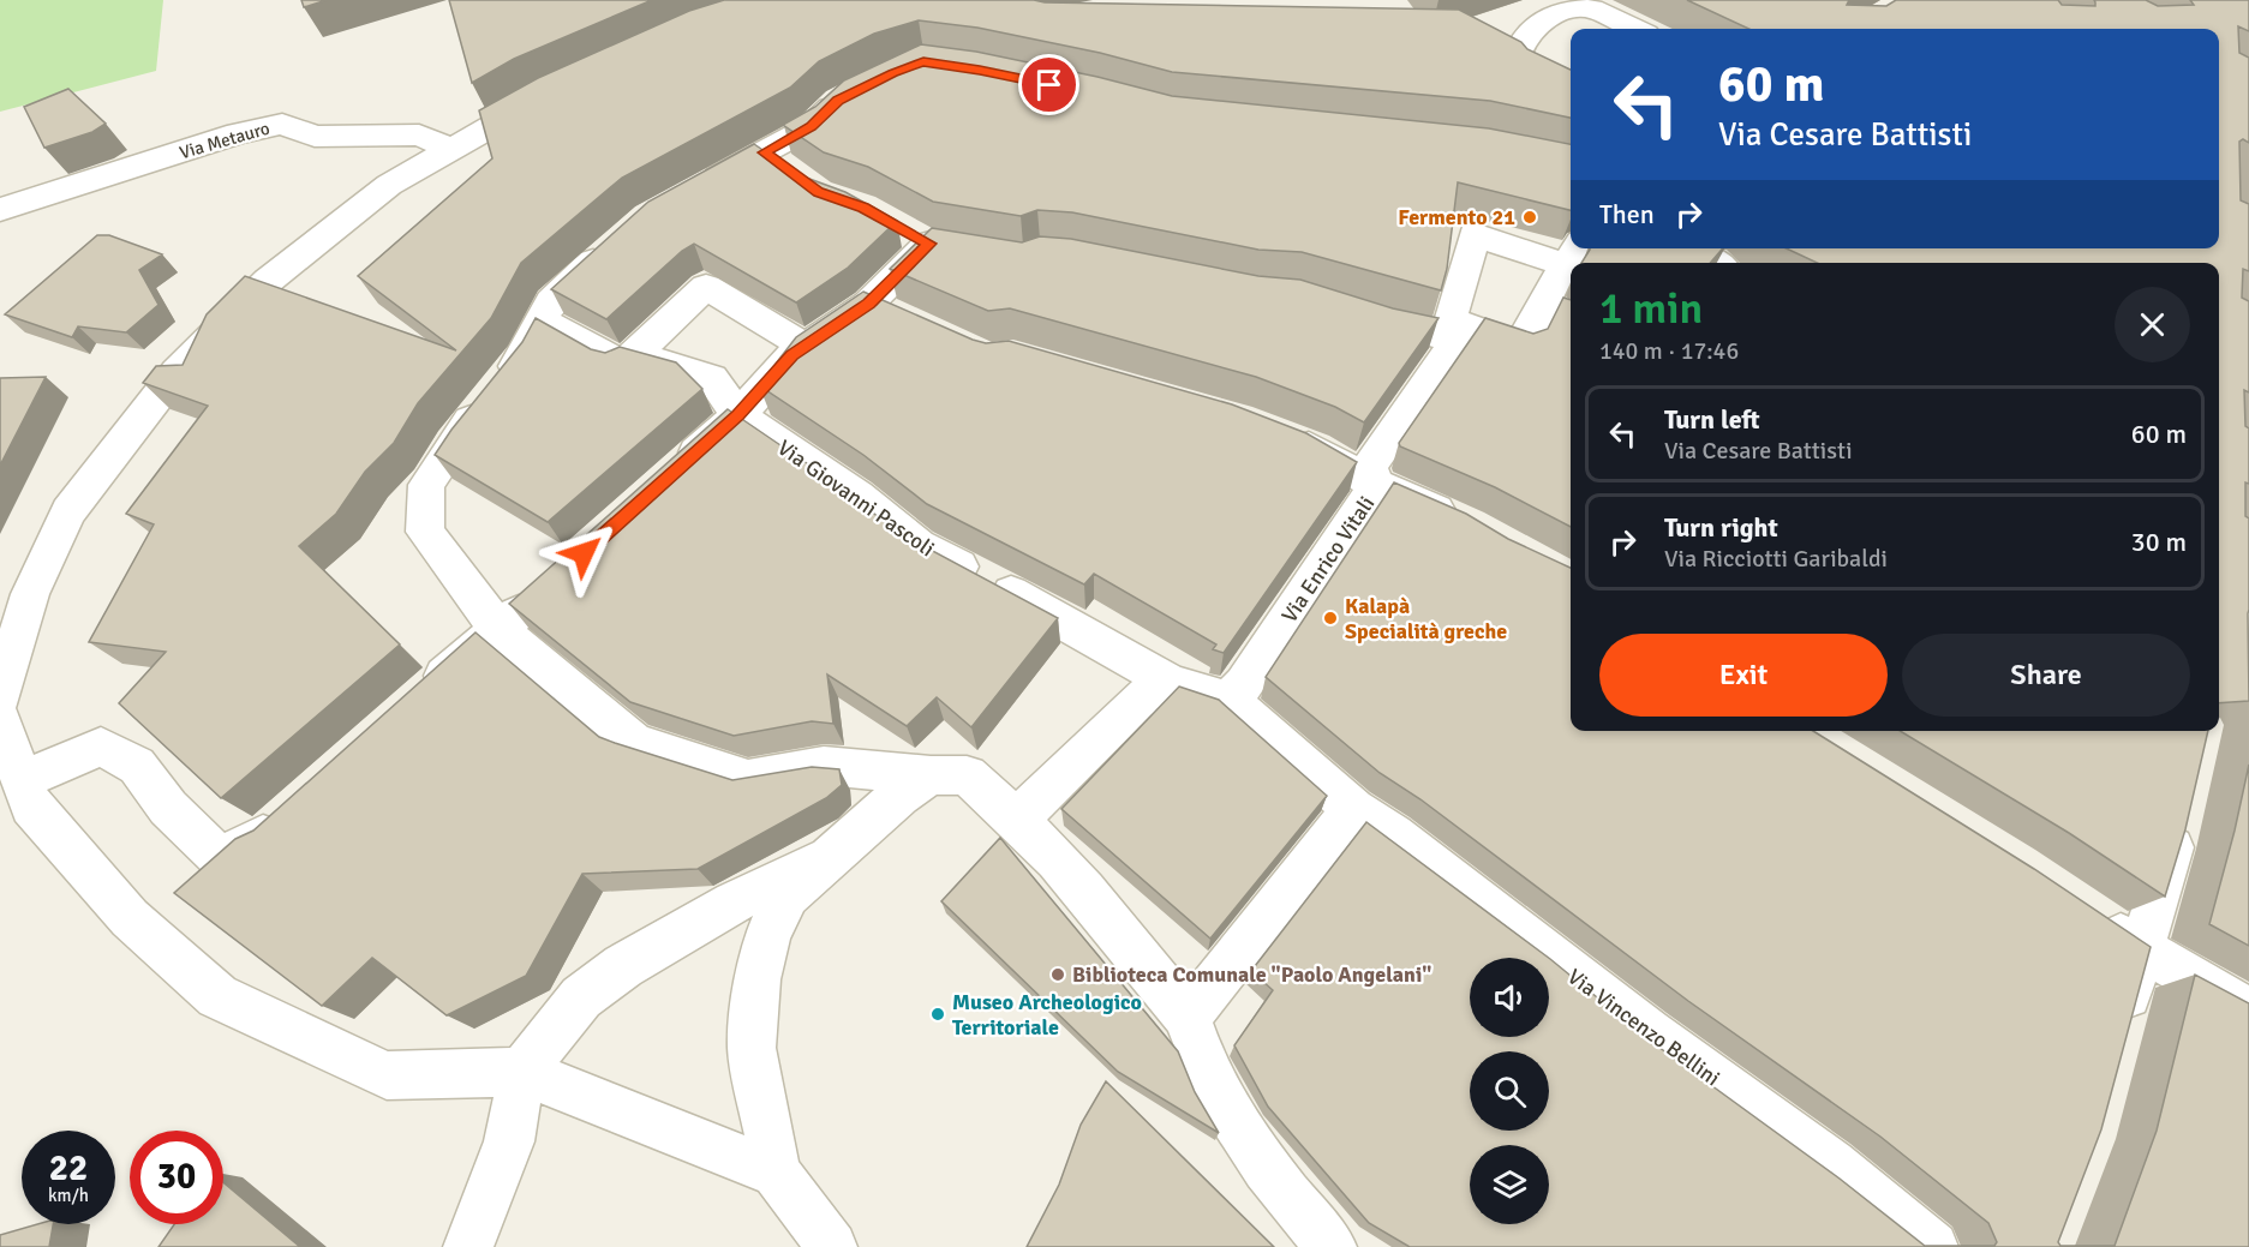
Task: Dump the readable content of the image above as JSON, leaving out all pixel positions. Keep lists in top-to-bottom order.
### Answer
{
  "streets": {
    "street": [
      "Via Metauro",
      "Via Giovanni Pascoli",
      "Via Enrico Vitali",
      "Via Vincenzo Bellini"
    ]
  },
  "crossings": [
    ["Via Giovanni Pascoli", "Via Enrico Vitali"],
    ["Via Giovanni Pascoli", "Via Vincenzo Bellini"],
    ["Via Enrico Vitali", "Via Vincenzo Bellini"]
  ],
  "places": [
    "Fermento 21",
    "Kalapà Specialità greche",
    "Biblioteca Comunale \"Paolo Angelani\"",
    "Museo Archeologico Territoriale"
  ],
  "page": {
    "turn": ["60 m", "Via Cesare Battisti"],
    "then": "Then",
    "heading": ["1 min", "140 m · 17:46"],
    "list": [
      {
        "name": "Turn left",
        "note": "Via Cesare Battisti",
        "value": "60 m"
      },
      {
        "name": "Turn right",
        "note": "Via Ricciotti Garibaldi",
        "value": "30 m"
      }
    ],
    "buttons": ["Exit", "Share"],
    "speed": "22 km/h",
    "limit": "30"
  }
}
